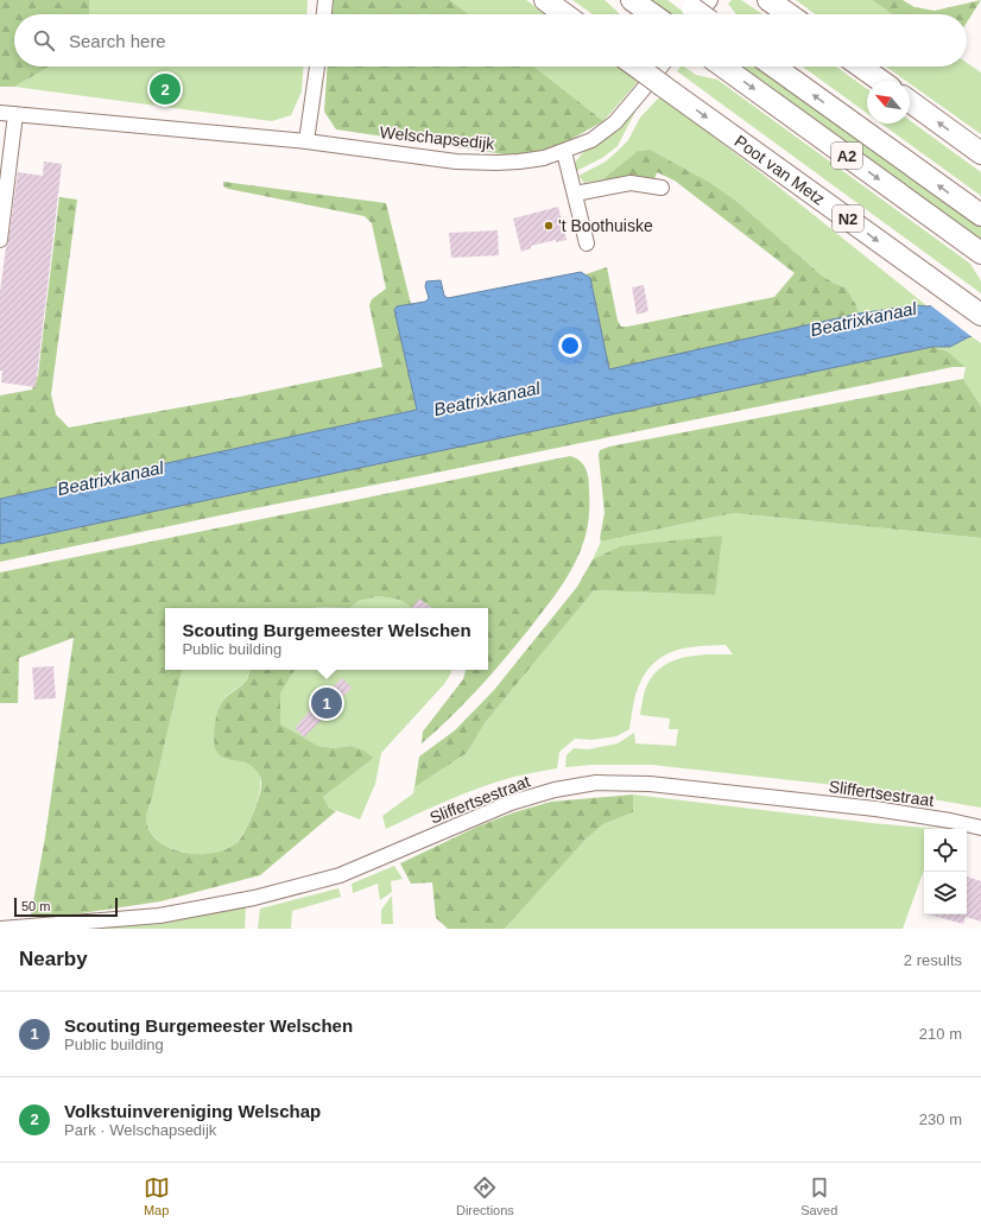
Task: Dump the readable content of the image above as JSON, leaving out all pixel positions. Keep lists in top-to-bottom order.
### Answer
{
  "streets": {
    "highway": ["A2", "Poot van Metz", "N2"],
    "street": ["Welschapsedijk", "Sliffertsestraat"]
  },
  "water": ["Beatrixkanaal"],
  "places": ["'t Boothuiske"],
  "scale_bar": "50 m",
  "north": "top left",
  "page": {
    "search": "Search here",
    "pins": ["2", "1"],
    "popup": ["Scouting Burgemeester Welschen", "Public building"],
    "scale": "50 m",
    "heading": ["Nearby", "2 results"],
    "list": [
      {
        "mark": "1",
        "name": "Scouting Burgemeester Welschen",
        "note": "Public building",
        "value": "210 m"
      },
      {
        "mark": "2",
        "name": "Volkstuinvereniging Welschap",
        "note": "Park · Welschapsedijk",
        "value": "230 m"
      }
    ],
    "nav": ["Map", "Directions", "Saved"]
  }
}
